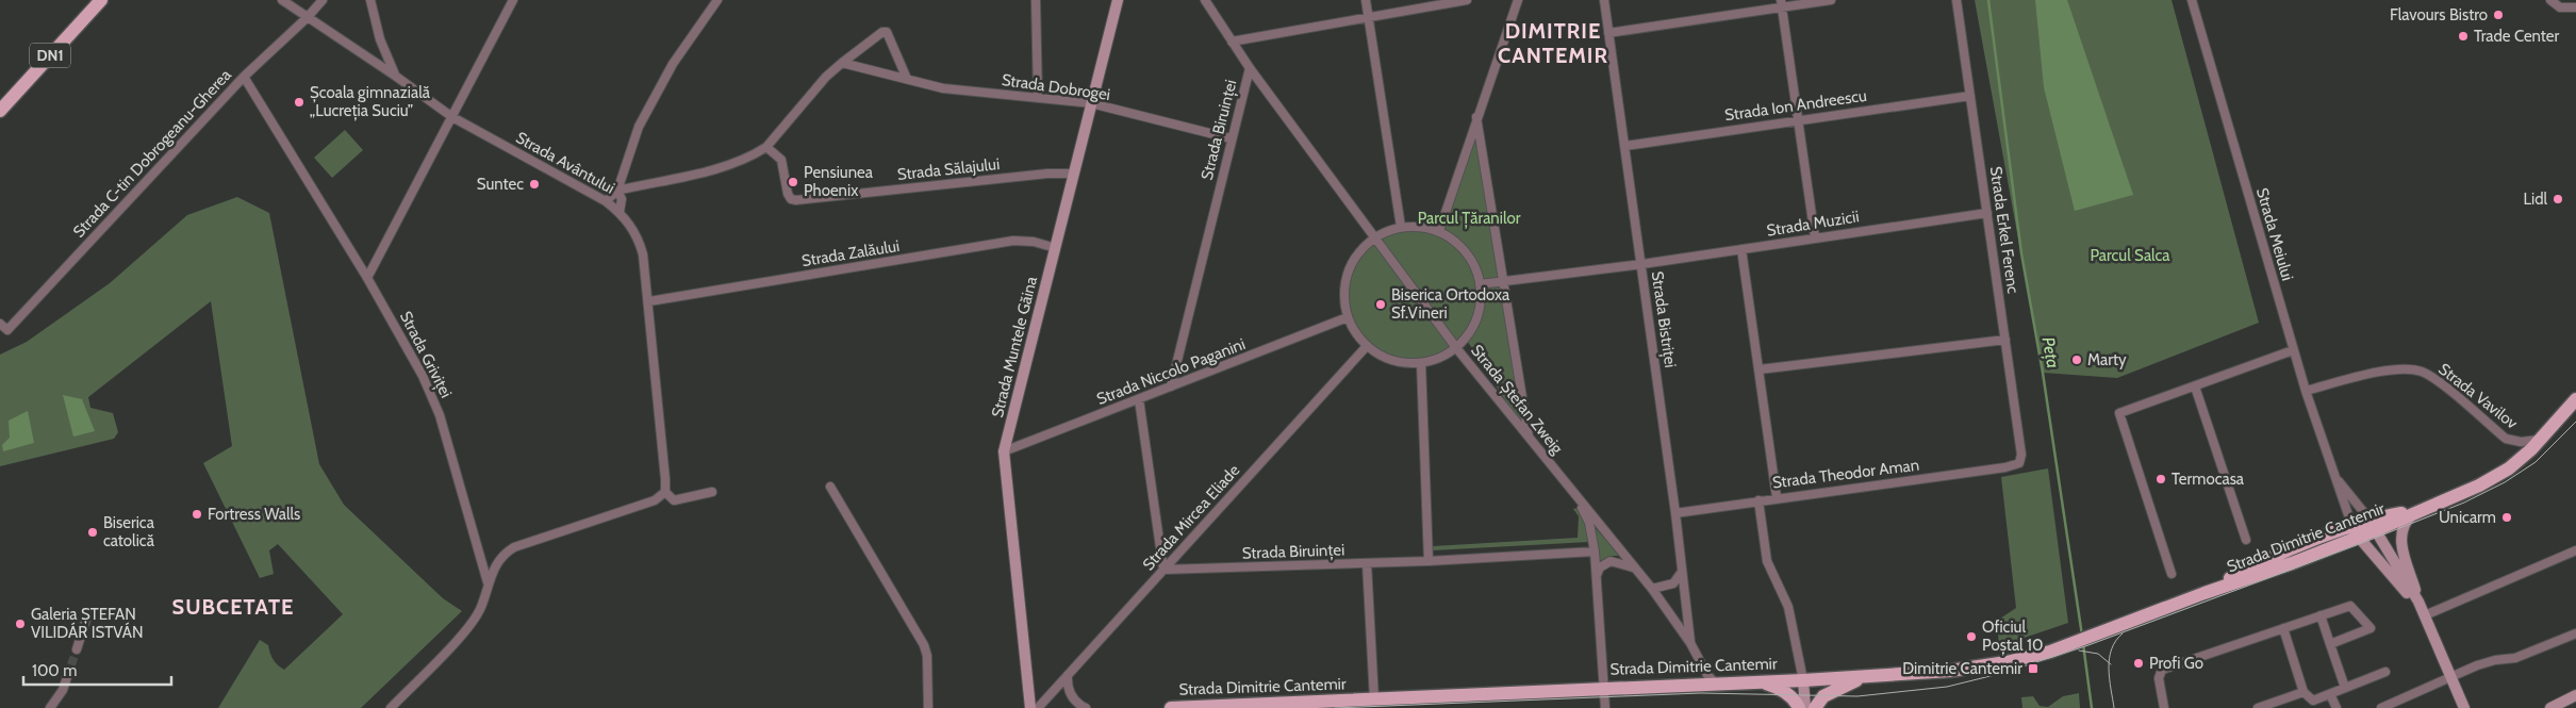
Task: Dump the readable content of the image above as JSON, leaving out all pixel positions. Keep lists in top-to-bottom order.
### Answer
{
  "streets": {
    "main road": ["DN1", "Strada Dimitrie Cantemir"],
    "street": [
      "Strada Dobrogei",
      "Strada Ion Andreescu",
      "Strada Biruinței",
      "Strada C-tin Dobrogeanu-Gherea",
      "Strada Avântului",
      "Strada Sălajului",
      "Strada Muzicii",
      "Strada Erkel Ferenc",
      "Strada Meiului",
      "Strada Zalăului",
      "Strada Bistriței",
      "Strada Muntele Găina",
      "Strada Griviței",
      "Strada Niccolo Paganini",
      "Strada Vavilov",
      "Strada Ștefan Zweig",
      "Strada Theodor Aman",
      "Strada Mircea Eliade"
    ]
  },
  "crossings": [
    ["Strada Dobrogei", "Strada Biruinței"],
    ["Strada Dobrogei", "Strada Muntele Găina"],
    ["Strada Ion Andreescu", "Strada Erkel Ferenc"],
    ["Strada Ion Andreescu", "Strada Bistriței"],
    ["Strada Biruinței", "Strada Niccolo Paganini"],
    ["Strada Biruinței", "Strada Ștefan Zweig"],
    ["Strada Biruinței", "Strada Mircea Eliade"],
    ["Strada C-tin Dobrogeanu-Gherea", "Strada Avântului"],
    ["Strada C-tin Dobrogeanu-Gherea", "Strada Griviței"],
    ["Strada Avântului", "Strada Zalăului"],
    ["Strada Sălajului", "Strada Muntele Găina"],
    ["Strada Muzicii", "Strada Erkel Ferenc"],
    ["Strada Muzicii", "Strada Bistriței"],
    ["Strada Erkel Ferenc", "Strada Theodor Aman"],
    ["Strada Meiului", "Strada Vavilov"],
    ["Strada Meiului", "Strada Dimitrie Cantemir"],
    ["Strada Zalăului", "Strada Muntele Găina"],
    ["Strada Bistriței", "Strada Ștefan Zweig"],
    ["Strada Bistriței", "Strada Theodor Aman"],
    ["Strada Muntele Găina", "Strada Niccolo Paganini"],
    ["Strada Vavilov", "Strada Dimitrie Cantemir"],
    ["Strada Ștefan Zweig", "Strada Dimitrie Cantemir"]
  ],
  "districts": ["DIMITRIE CANTEMIR", "SUBCETATE"],
  "water": ["Peța"],
  "parks": ["Parcul Țăranilor", "Parcul Salca"],
  "places": {
    "other": [
      "Flavours Bistro",
      "Trade Center",
      "Școala gimnazială „Lucreția Suciu”",
      "Pensiunea Phoenix",
      "Suntec",
      "Lidl",
      "Biserica Ortodoxa Sf.Vineri",
      "Marty",
      "Termocasa",
      "Fortress Walls",
      "Unicarm",
      "Biserica catolică",
      "Galeria ȘTEFAN VILIDÁR ISTVÁN",
      "Oficiul Poștal 10",
      "Profi Go"
    ],
    "transit": ["Dimitrie Cantemir"]
  },
  "scale_bar": "100 m"
}
